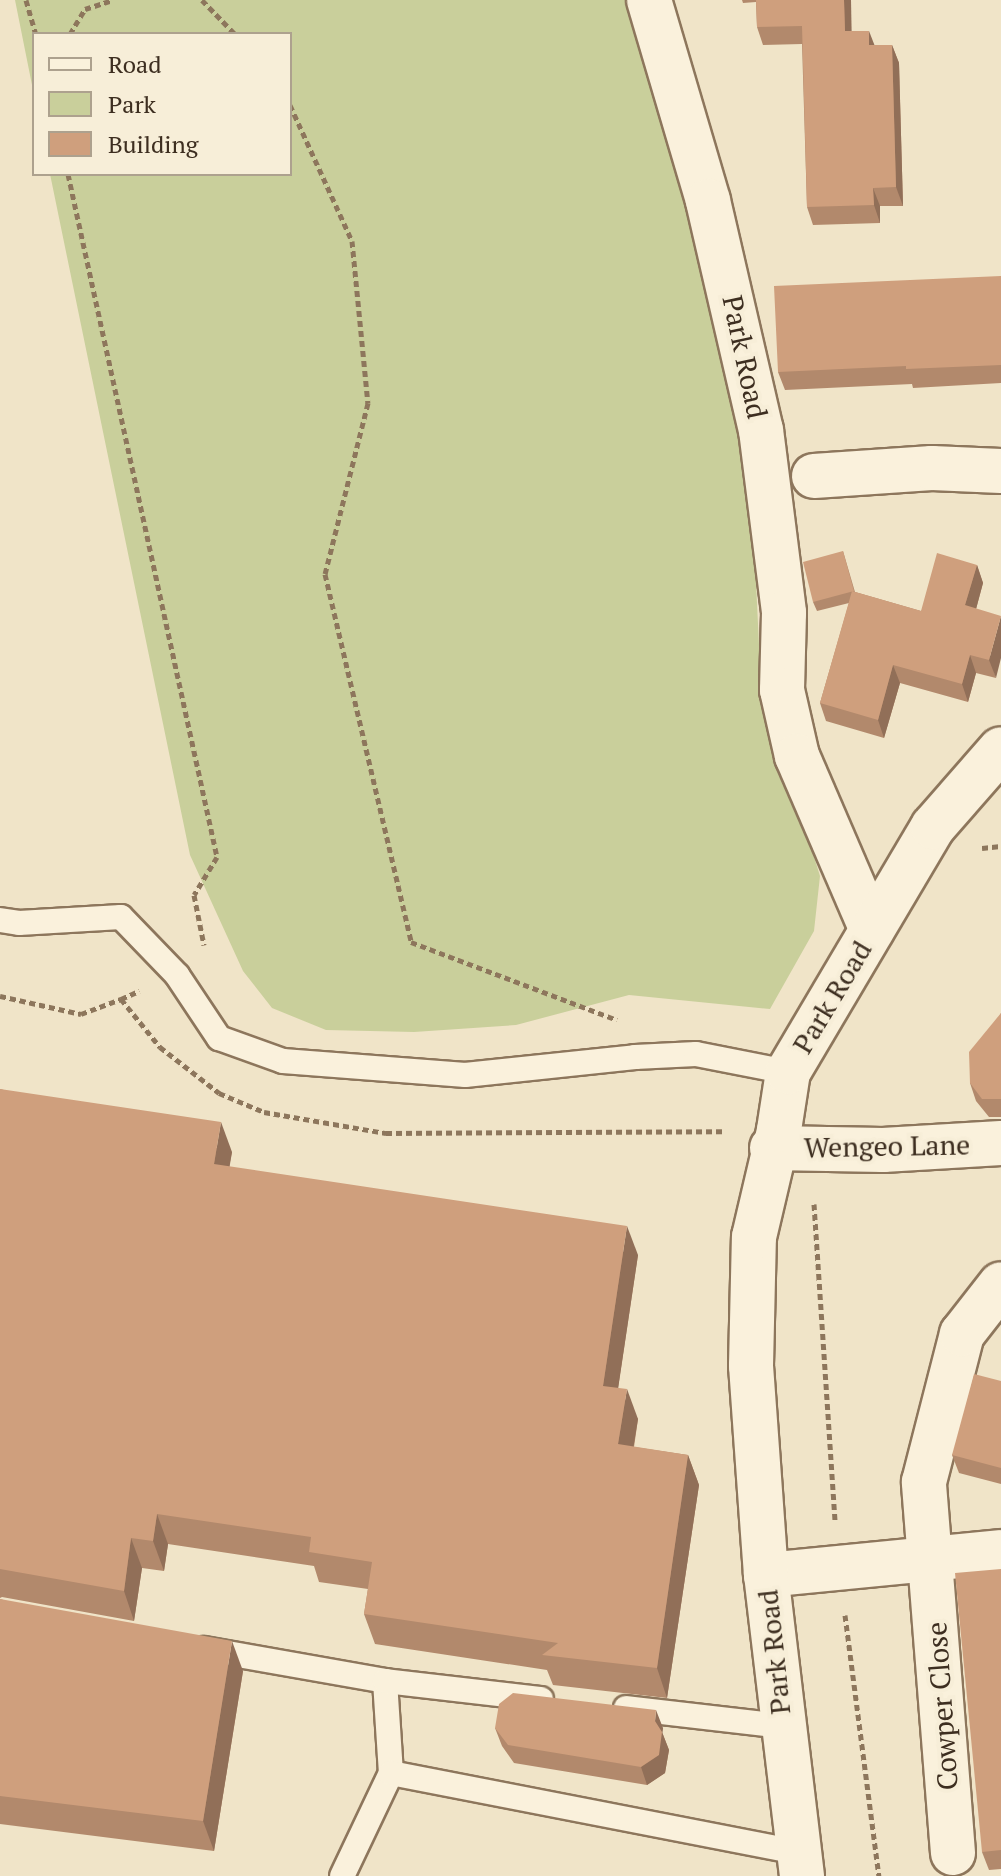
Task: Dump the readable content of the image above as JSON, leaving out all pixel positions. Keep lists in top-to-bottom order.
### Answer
{
  "streets": {
    "street": ["Park Road", "Wengeo Lane", "Cowper Close"]
  },
  "crossings": [
    ["Park Road", "Wengeo Lane"]
  ],
  "legend": ["Road", "Park", "Building"]
}
